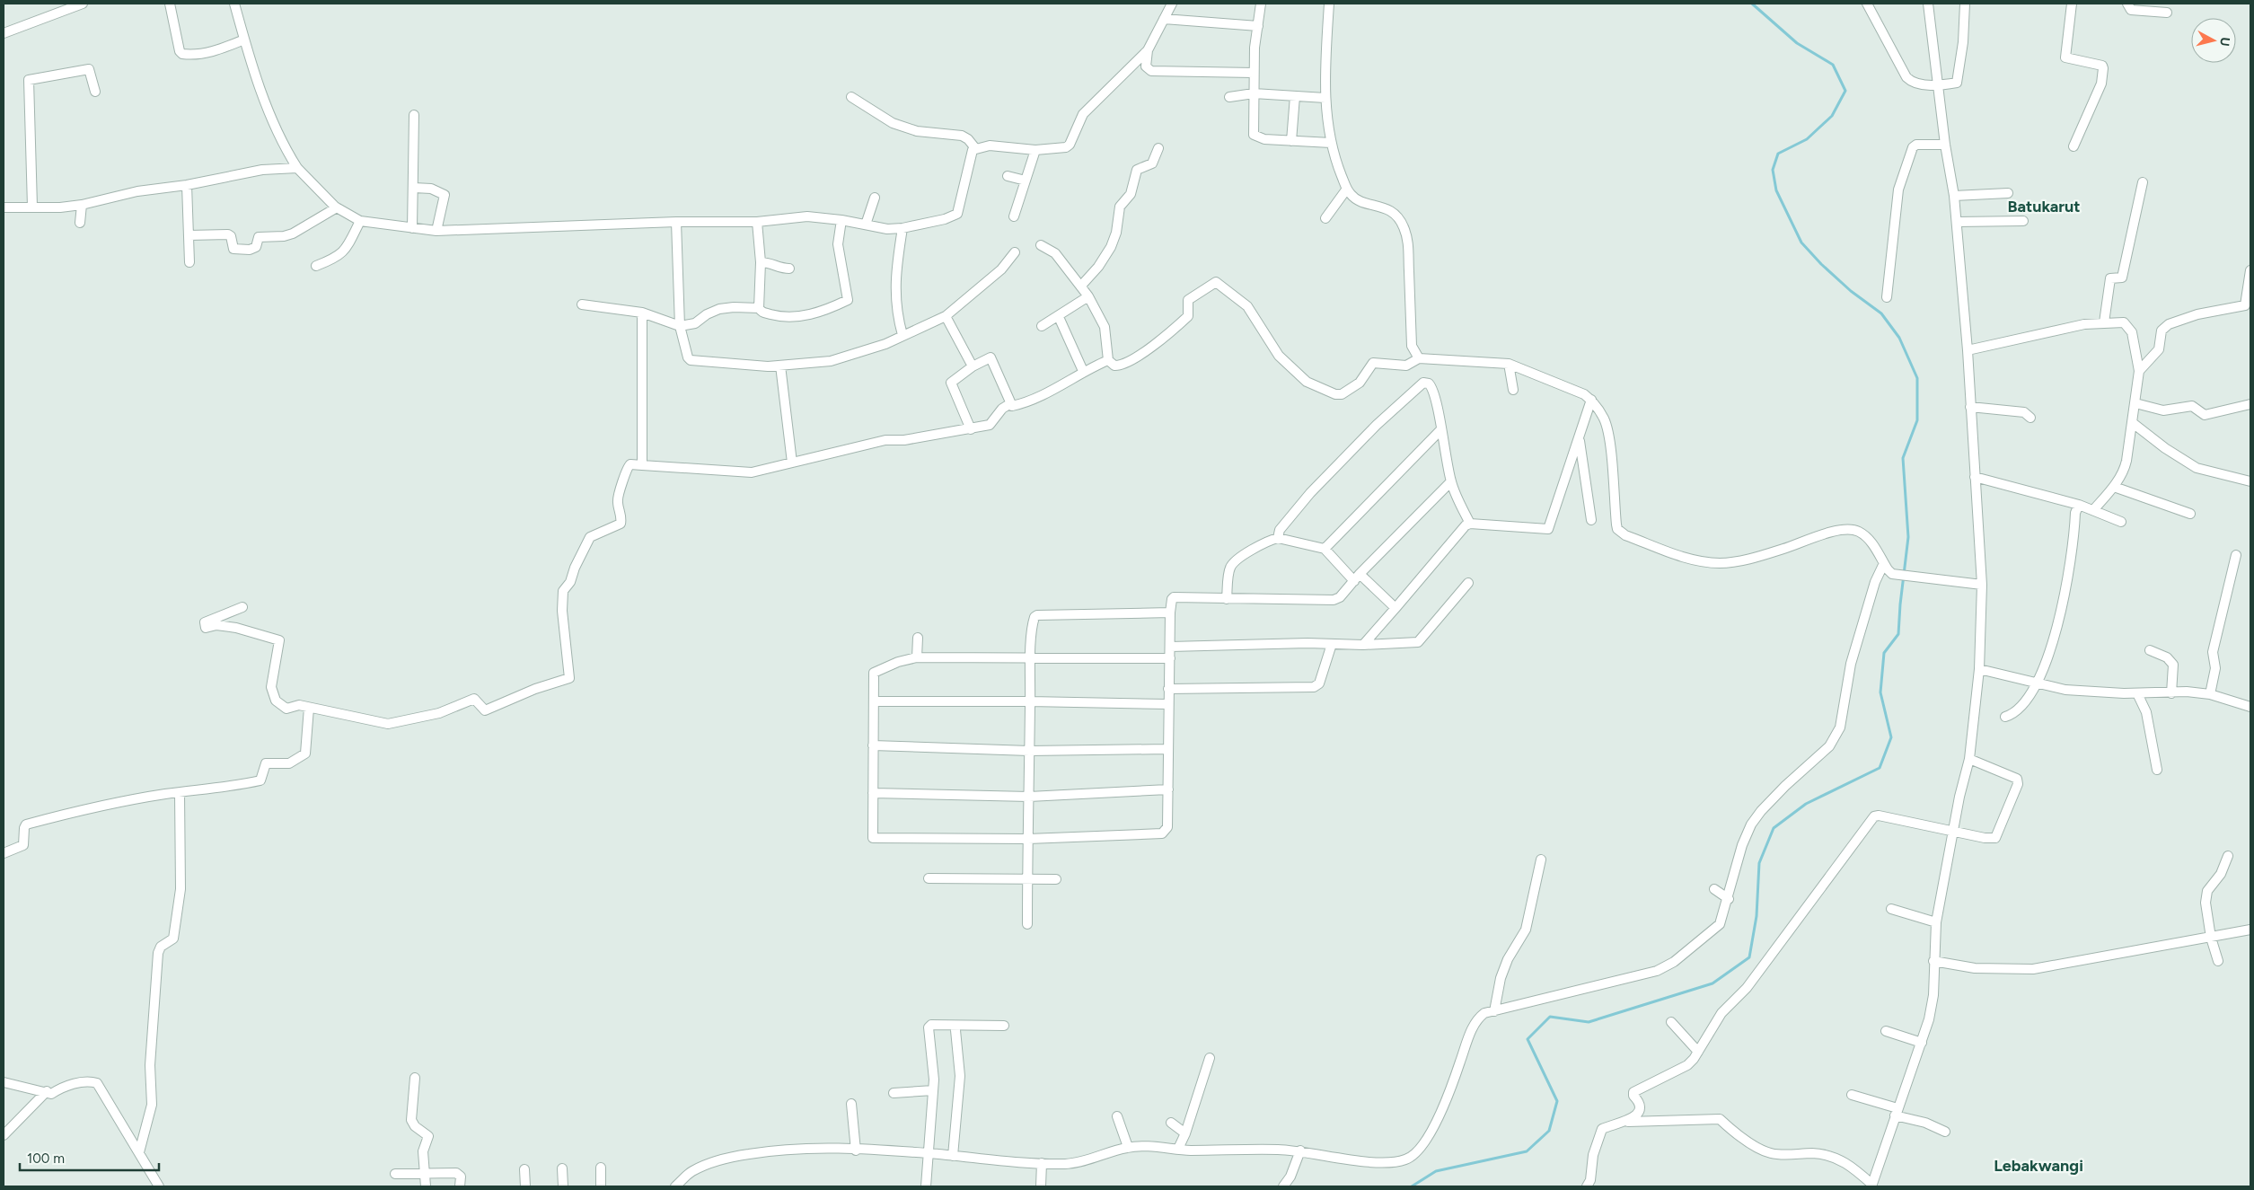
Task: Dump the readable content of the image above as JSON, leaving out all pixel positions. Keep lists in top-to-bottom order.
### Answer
{
  "districts": ["Batukarut", "Lebakwangi"],
  "scale_bar": "100 m",
  "north": "right"
}
